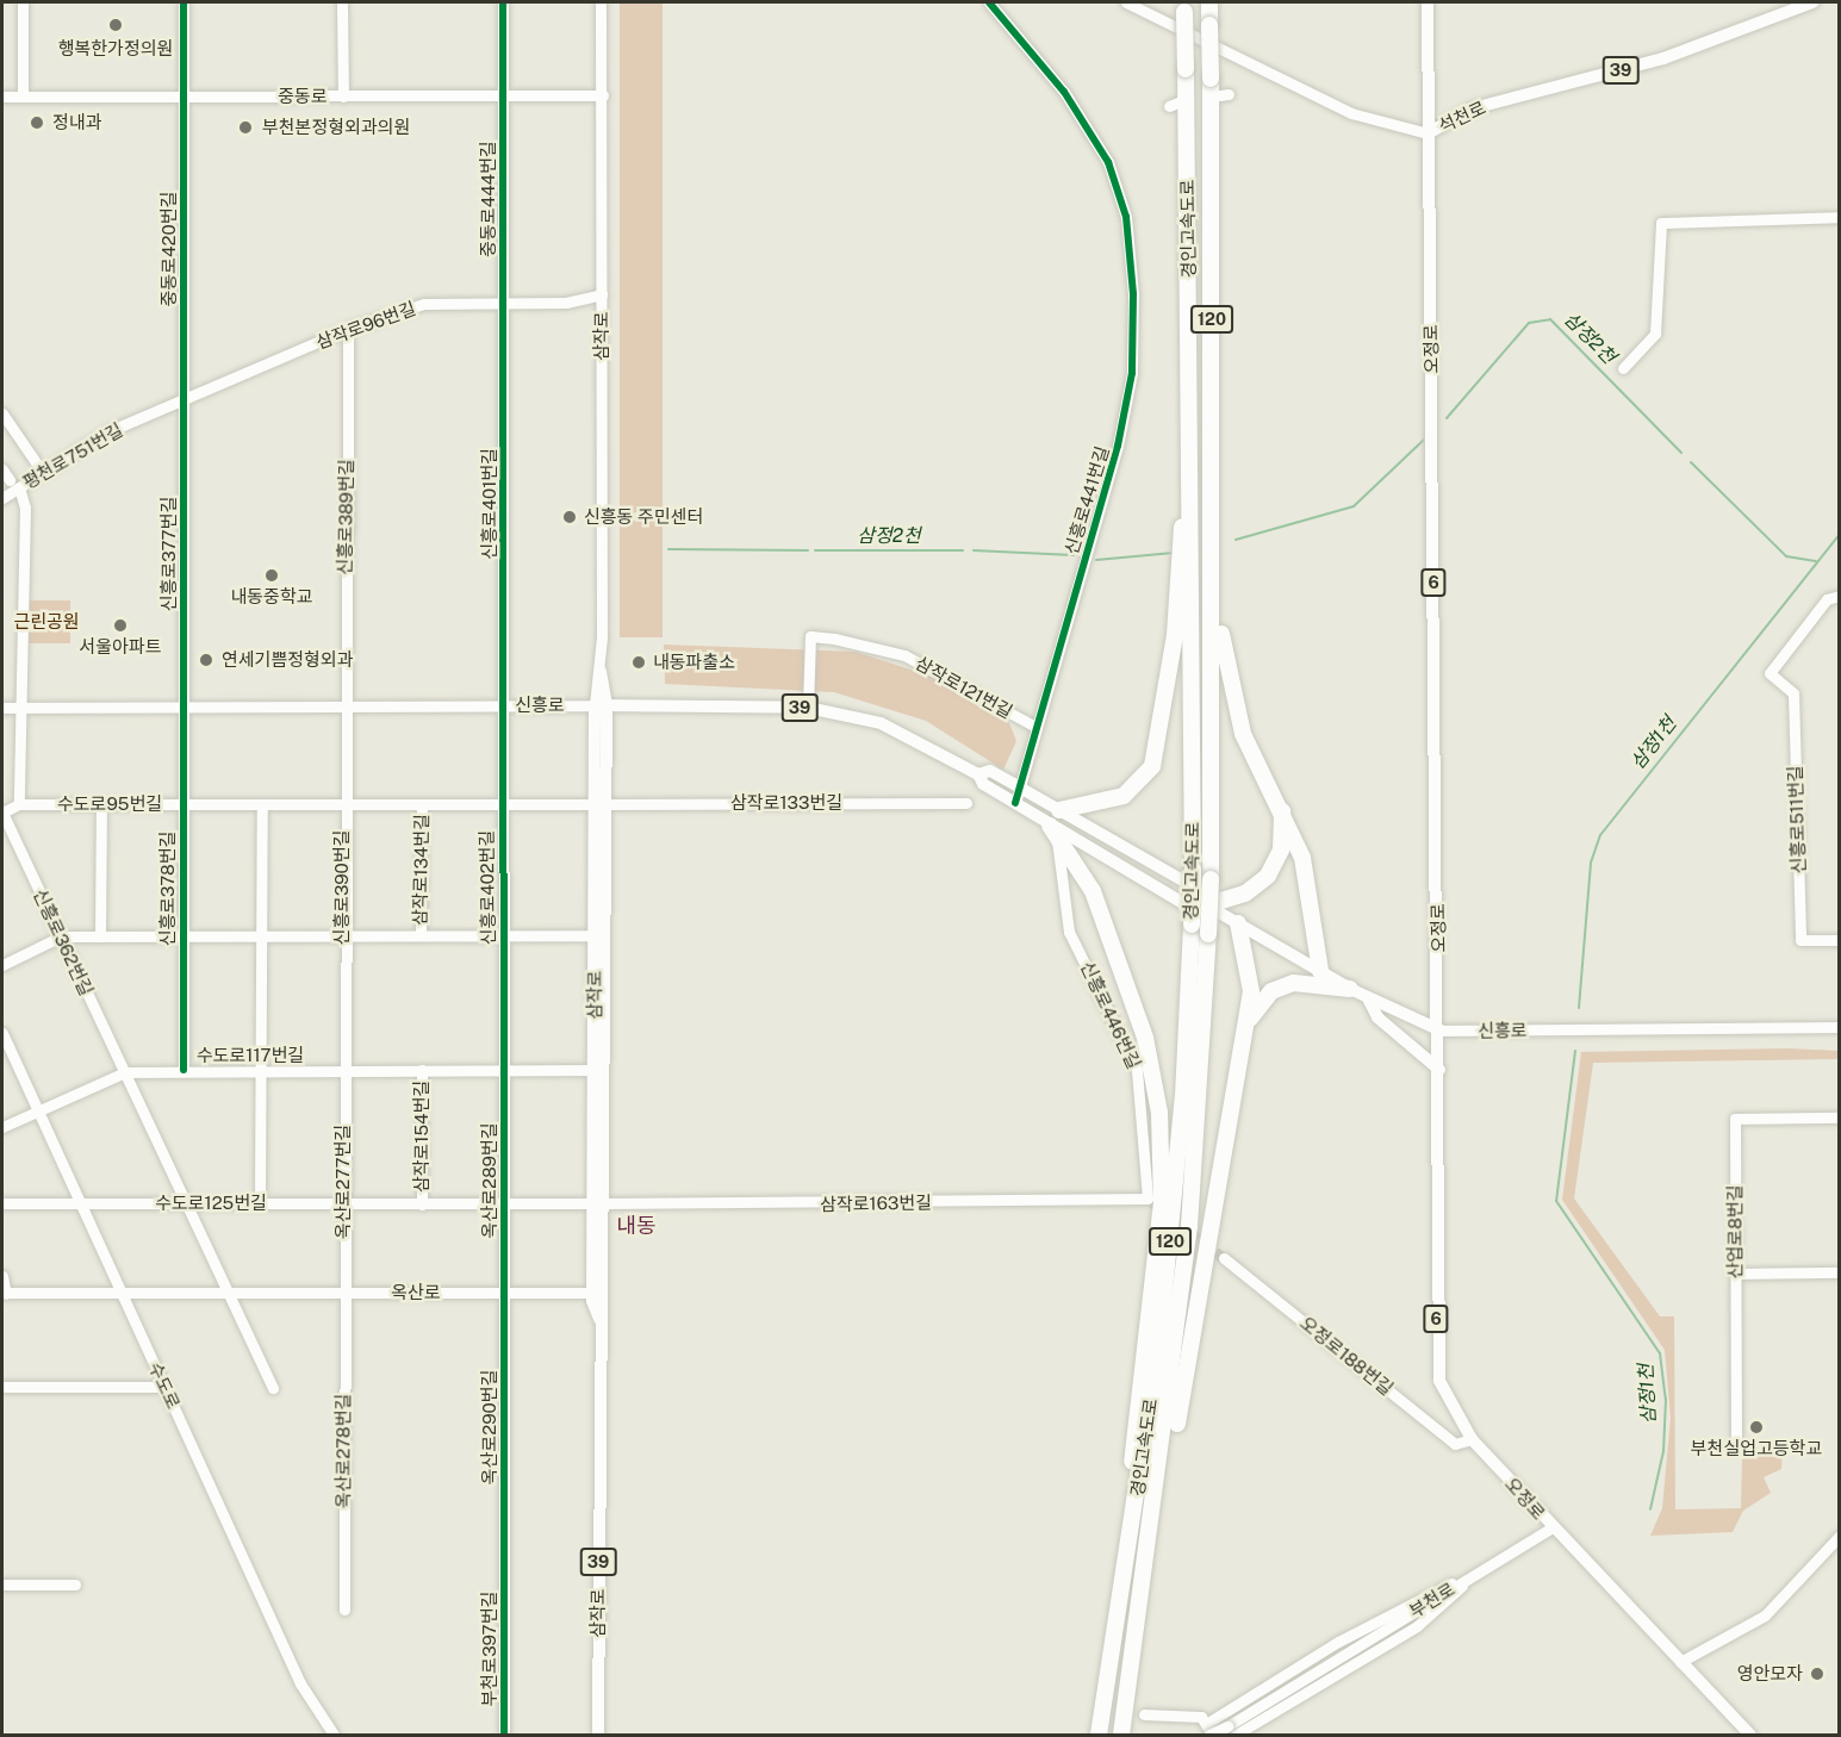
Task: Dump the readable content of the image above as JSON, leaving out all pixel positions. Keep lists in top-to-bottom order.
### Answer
{
  "streets": {
    "highway": ["경인고속도로", "120"],
    "main road": [
      "39",
      "석천로",
      "삼작로",
      "오정로",
      "6",
      "신흥로"
    ],
    "street": [
      "중동로",
      "중동로444번길",
      "중동로420번길",
      "삼작로96번길",
      "평천로751번길",
      "신흥로441번길",
      "신흥로401번길",
      "신흥로389번길",
      "신흥로377번길",
      "삼작로121번길",
      "삼작로133번길",
      "수도로95번길",
      "신흥로511번길",
      "삼작로134번길",
      "신흥로390번길",
      "신흥로402번길",
      "신흥로378번길",
      "신흥로362번길",
      "신흥로446번길",
      "수도로117번길",
      "삼작로154번길",
      "옥산로289번길",
      "옥산로277번길",
      "수도로125번길",
      "삼작로163번길",
      "산업로8번길",
      "옥산로",
      "오정로188번길",
      "수도로",
      "옥산로290번길",
      "옥산로278번길",
      "부천로",
      "부천로397번길"
    ]
  },
  "crossings": [
    ["중동로", "중동로444번길"],
    ["중동로", "중동로420번길"],
    ["중동로", "삼작로"],
    ["석천로", "오정로"],
    ["중동로444번길", "삼작로96번길"],
    ["중동로444번길", "신흥로401번길"],
    ["중동로420번길", "삼작로96번길"],
    ["중동로420번길", "평천로751번길"],
    ["중동로420번길", "신흥로377번길"],
    ["삼작로96번길", "삼작로"],
    ["삼작로96번길", "평천로751번길"],
    ["삼작로96번길", "신흥로401번길"],
    ["삼작로96번길", "신흥로389번길"],
    ["삼작로96번길", "신흥로377번길"],
    ["삼작로", "신흥로"],
    ["삼작로", "삼작로133번길"],
    ["삼작로", "삼작로134번길"],
    ["삼작로", "삼작로154번길"],
    ["삼작로", "삼작로163번길"],
    ["삼작로", "옥산로"],
    ["오정로", "신흥로"],
    ["오정로", "오정로188번길"],
    ["오정로", "부천로"],
    ["평천로751번길", "신흥로377번길"],
    ["신흥로441번길", "삼작로121번길"],
    ["신흥로441번길", "신흥로"],
    ["신흥로401번길", "신흥로"],
    ["신흥로401번길", "신흥로402번길"],
    ["신흥로389번길", "신흥로"],
    ["신흥로389번길", "신흥로390번길"],
    ["신흥로377번길", "신흥로"],
    ["신흥로377번길", "신흥로378번길"],
    ["삼작로121번길", "신흥로"],
    ["신흥로", "신흥로390번길"],
    ["신흥로", "신흥로402번길"],
    ["신흥로", "신흥로378번길"],
    ["신흥로", "신흥로446번길"],
    ["삼작로133번길", "삼작로134번길"],
    ["수도로95번길", "삼작로134번길"],
    ["수도로95번길", "신흥로390번길"],
    ["수도로95번길", "신흥로378번길"],
    ["수도로95번길", "신흥로362번길"],
    ["삼작로134번길", "신흥로390번길"],
    ["삼작로134번길", "신흥로402번길"],
    ["신흥로390번길", "수도로117번길"],
    ["신흥로390번길", "삼작로154번길"],
    ["신흥로390번길", "옥산로277번길"],
    ["신흥로402번길", "삼작로154번길"],
    ["신흥로402번길", "옥산로289번길"],
    ["신흥로378번길", "수도로117번길"],
    ["신흥로362번길", "수도로117번길"],
    ["신흥로362번길", "수도로125번길"],
    ["신흥로362번길", "옥산로"],
    ["신흥로446번길", "삼작로163번길"],
    ["수도로117번길", "삼작로154번길"],
    ["수도로117번길", "옥산로277번길"],
    ["수도로117번길", "수도로125번길"],
    ["수도로117번길", "수도로"],
    ["삼작로154번길", "옥산로289번길"],
    ["삼작로154번길", "옥산로277번길"],
    ["삼작로154번길", "수도로125번길"],
    ["옥산로289번길", "수도로125번길"],
    ["옥산로289번길", "삼작로163번길"],
    ["옥산로289번길", "옥산로"],
    ["옥산로289번길", "옥산로290번길"],
    ["옥산로277번길", "수도로125번길"],
    ["옥산로277번길", "옥산로"],
    ["옥산로277번길", "옥산로278번길"],
    ["수도로125번길", "삼작로163번길"],
    ["수도로125번길", "수도로"],
    ["옥산로", "수도로"],
    ["옥산로", "옥산로290번길"],
    ["옥산로", "옥산로278번길"],
    ["옥산로290번길", "부천로397번길"]
  ],
  "districts": ["내동"],
  "water": ["삼정2천", "삼정1천"],
  "parks": ["근린공원"],
  "places": [
    "행복한가정의원",
    "정내과",
    "부천본정형외과의원",
    "신흥동 주민센터",
    "내동중학교",
    "서울아파트",
    "연세기쁨정형외과",
    "내동파출소",
    "부천실업고등학교",
    "영안모자"
  ]
}
